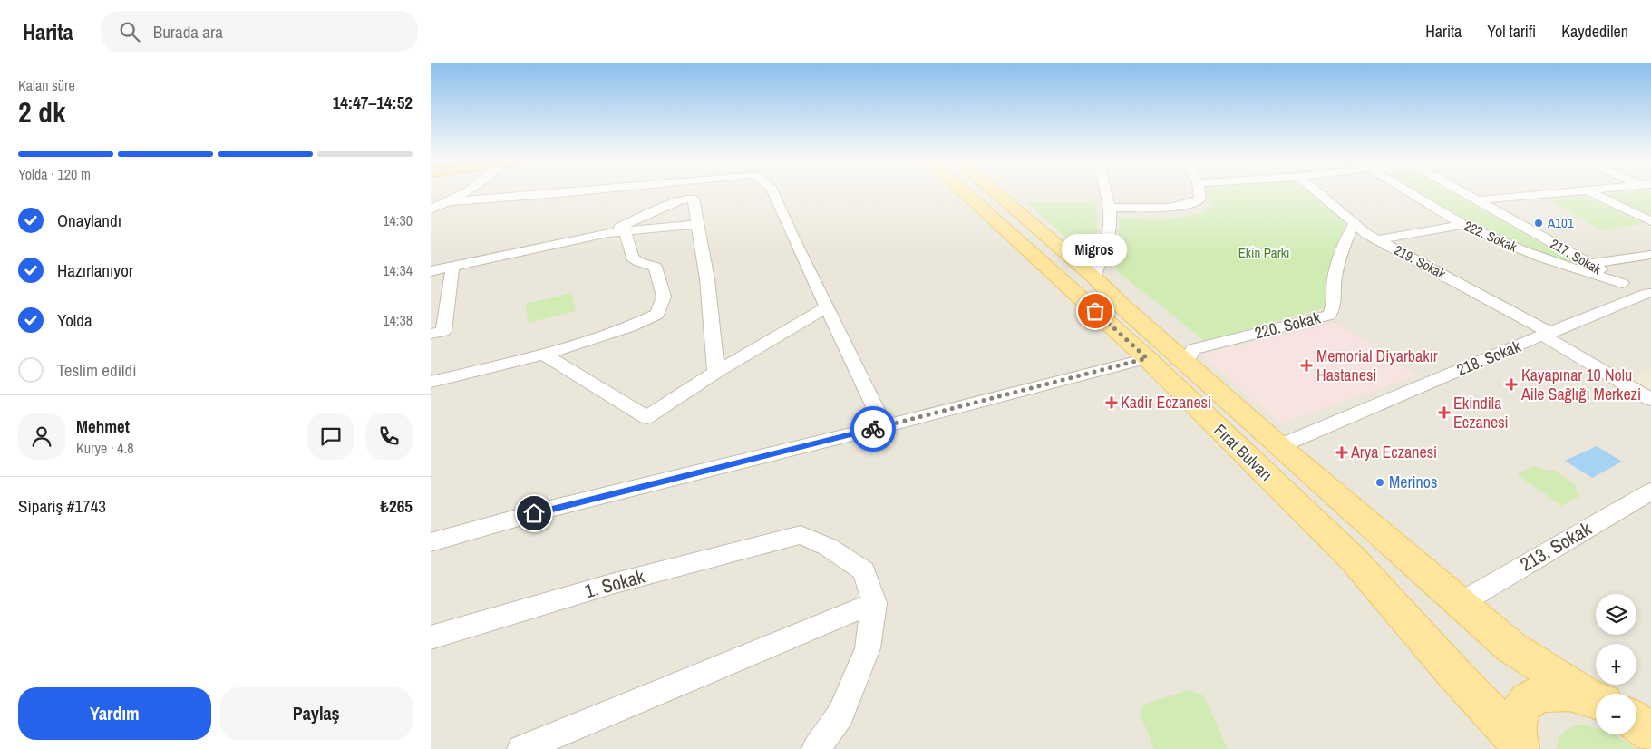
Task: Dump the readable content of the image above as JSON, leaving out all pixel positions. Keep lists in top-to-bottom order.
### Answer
{
  "streets": {
    "main road": ["Fırat Bulvarı"],
    "street": [
      "222. Sokak",
      "217. Sokak",
      "219. Sokak",
      "220. Sokak",
      "218. Sokak",
      "213. Sokak",
      "1. Sokak"
    ]
  },
  "crossings": [
    ["222. Sokak", "217. Sokak"],
    ["217. Sokak", "218. Sokak"],
    ["219. Sokak", "220. Sokak"],
    ["219. Sokak", "218. Sokak"],
    ["220. Sokak", "Fırat Bulvarı"],
    ["218. Sokak", "Fırat Bulvarı"],
    ["Fırat Bulvarı", "213. Sokak"]
  ],
  "parks": ["Ekin Parkı"],
  "places": {
    "other": ["A101", "Migros", "Merinos"],
    "health": [
      "Memorial Diyarbakır Hastanesi",
      "Kayapınar 10 Nolu Aile Sağlığı Merkezi",
      "Kadir Eczanesi",
      "Ekindila Eczanesi",
      "Arya Eczanesi"
    ]
  },
  "page": {
    "header": "Harita",
    "search": "Burada ara",
    "nav": ["Harita", "Yol tarifi", "Kaydedilen"],
    "heading": ["2 dk", "Kalan süre", "14:47–14:52"],
    "panel": [
      "Mehmet",
      "Kurye · 4.8",
      "Sipariş #1743",
      "₺265"
    ],
    "bar": "Yolda · 120 m",
    "list": [
      ["Onaylandı", "14:30"],
      ["Hazırlanıyor", "14:34"],
      ["Yolda", "14:38"],
      "Teslim edildi"
    ],
    "bubble": "Migros",
    "map_buttons": ["+", "−"],
    "buttons": ["Yardım", "Paylaş"]
  }
}
